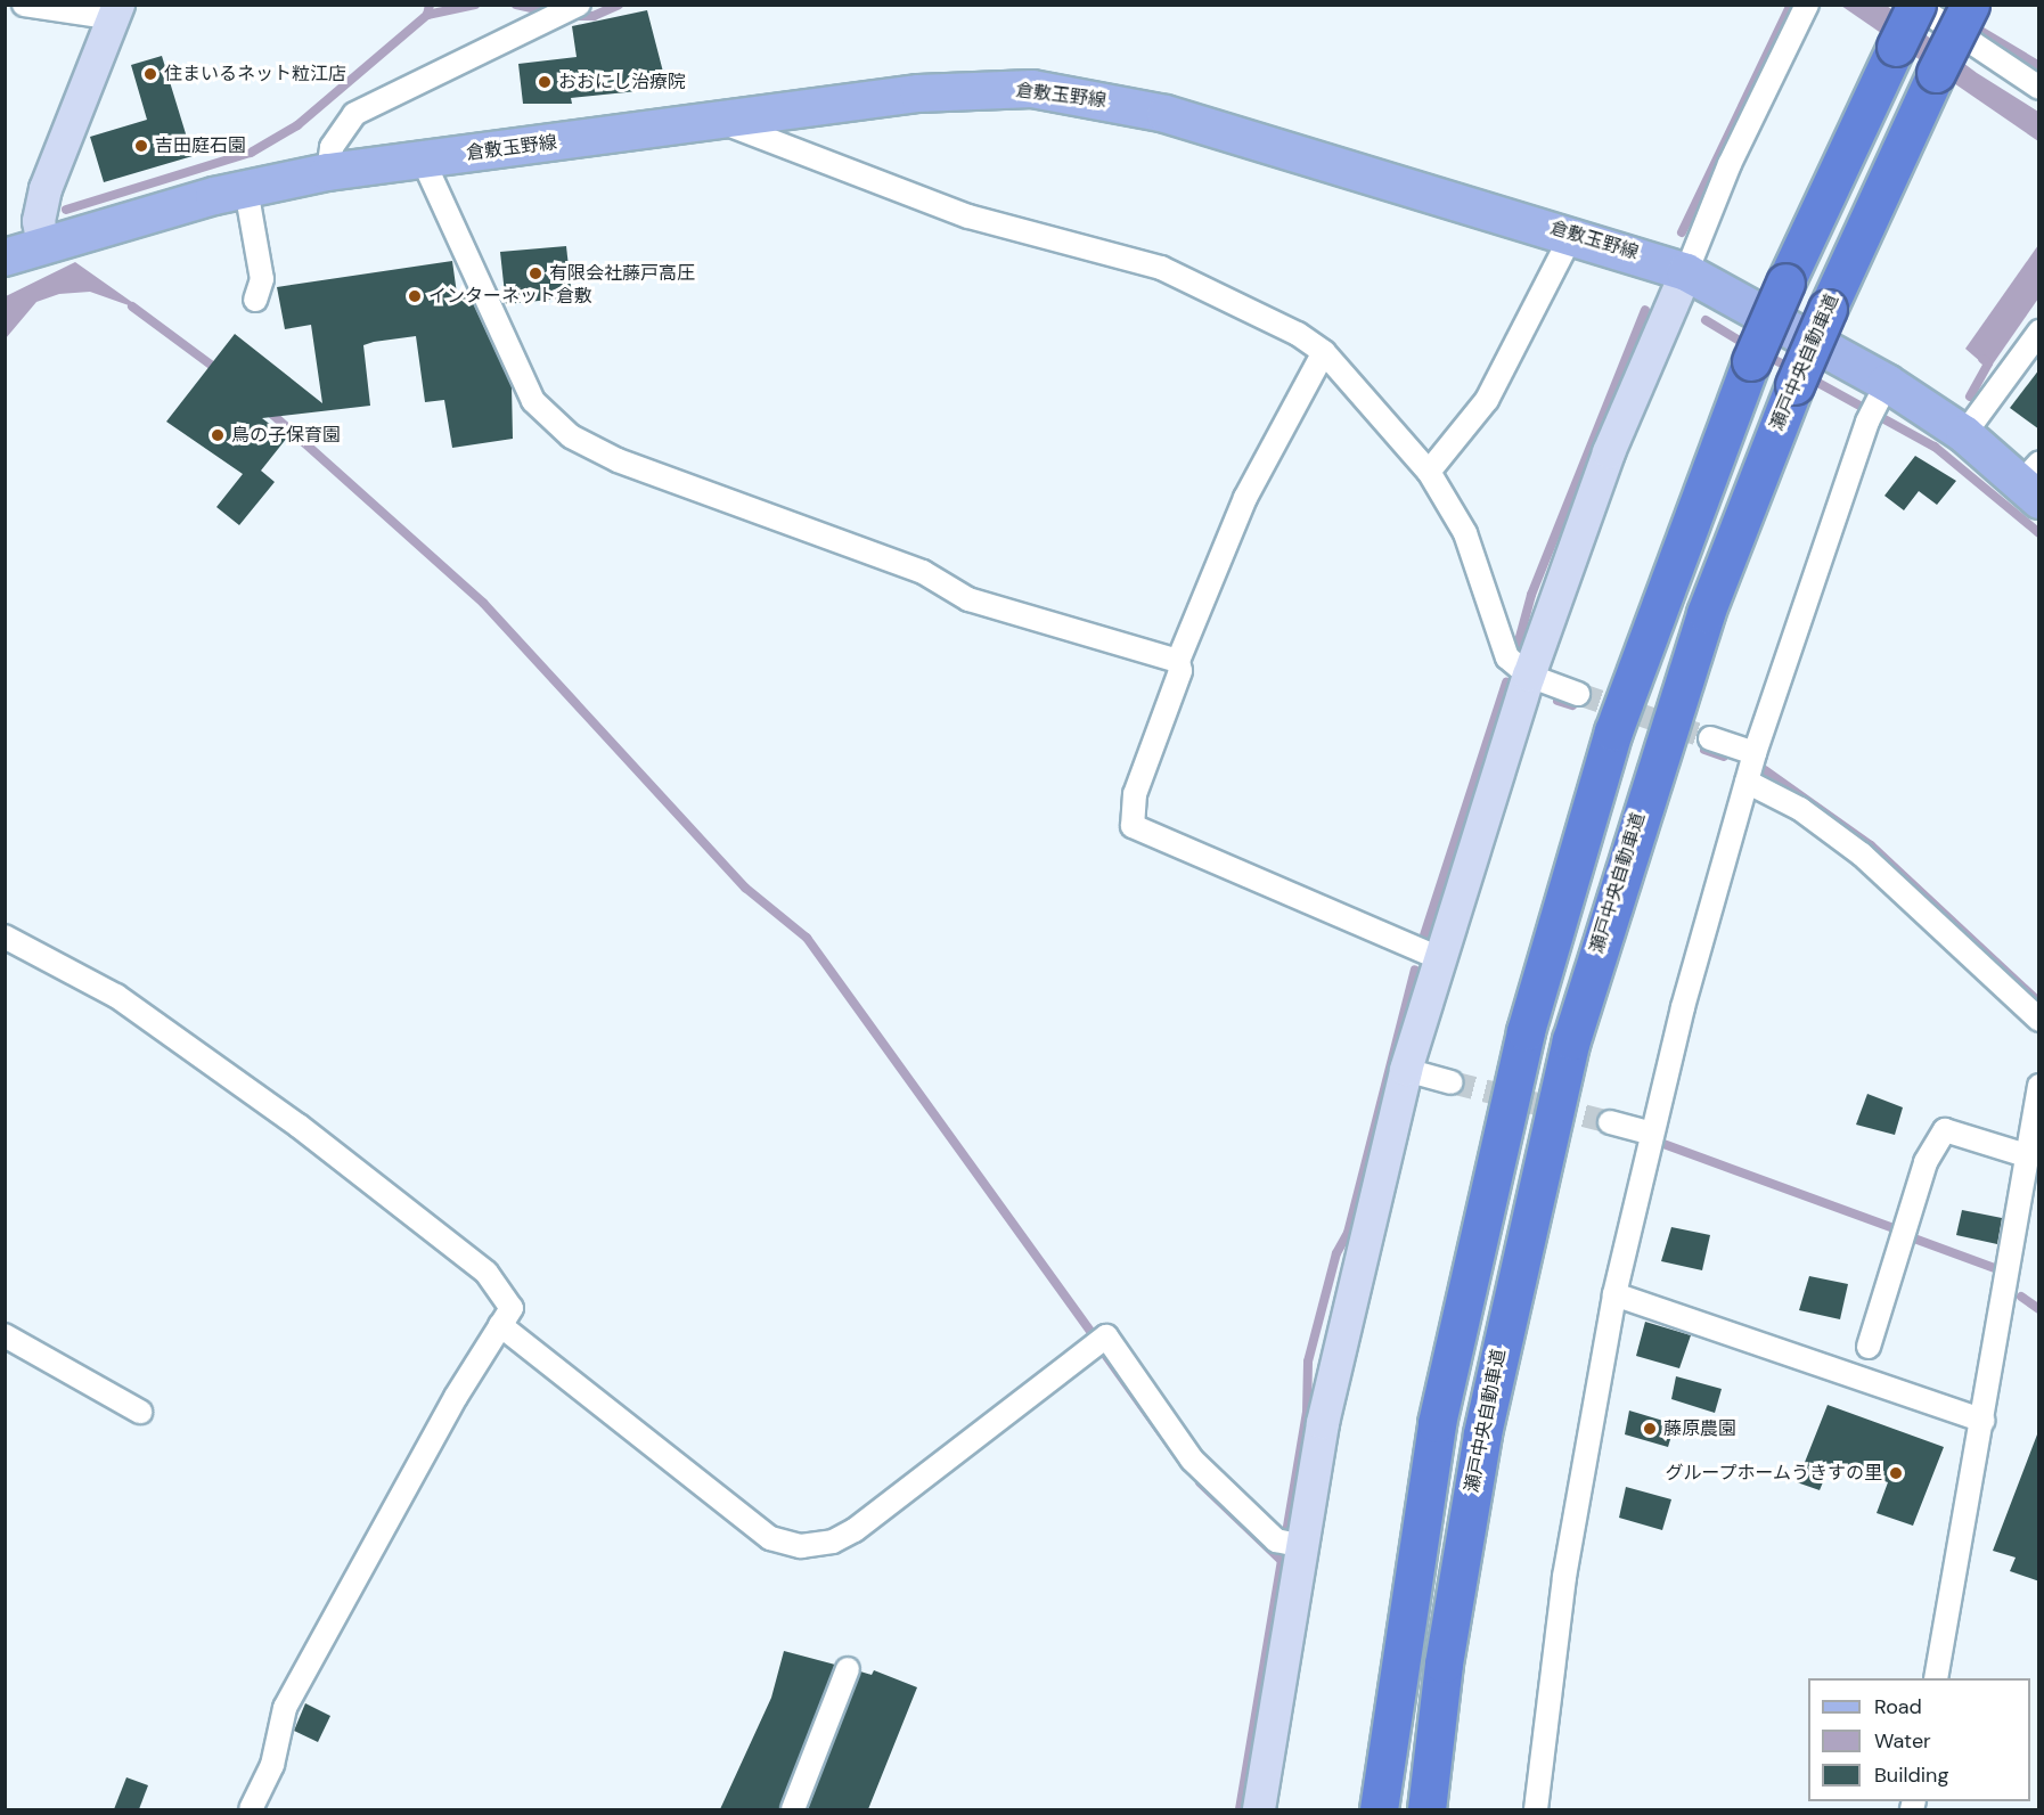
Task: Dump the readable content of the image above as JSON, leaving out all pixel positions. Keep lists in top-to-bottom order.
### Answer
{
  "streets": {
    "highway": ["瀬戸中央自動車道"],
    "main road": ["倉敷玉野線"]
  },
  "places": [
    "住まいるネット粒江店",
    "おおにし治療院",
    "吉田庭石園",
    "有限会社藤戸高圧",
    "インターネット倉敷",
    "鳥の子保育園",
    "藤原農園",
    "グループホームうきすの里"
  ],
  "legend": ["Road", "Water", "Building"]
}
